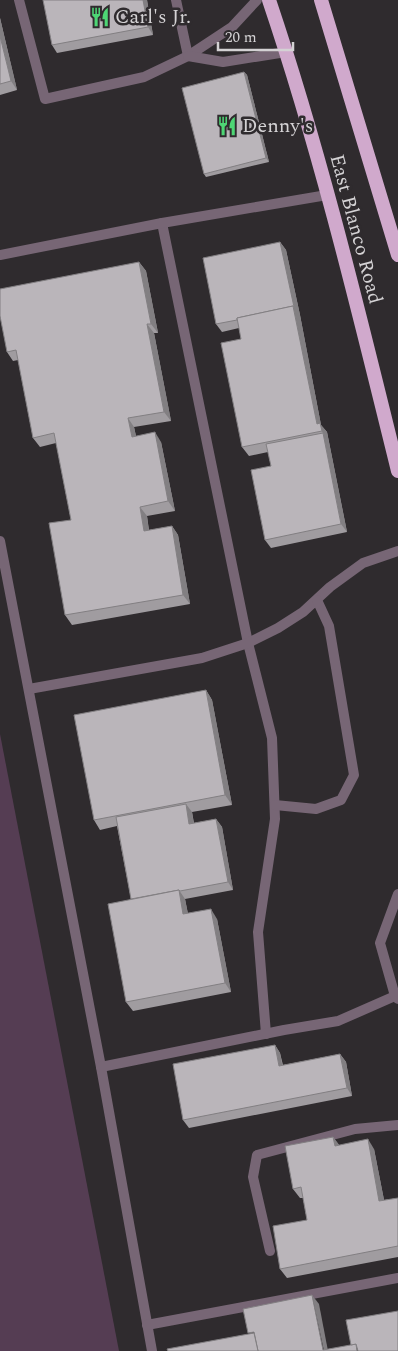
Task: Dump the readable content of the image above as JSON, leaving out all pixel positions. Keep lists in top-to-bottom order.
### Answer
{
  "streets": {
    "highway": ["East Blanco Road"]
  },
  "places": {
    "restaurant": ["Carl's Jr.", "Denny's"]
  },
  "scale_bar": "20 m"
}
